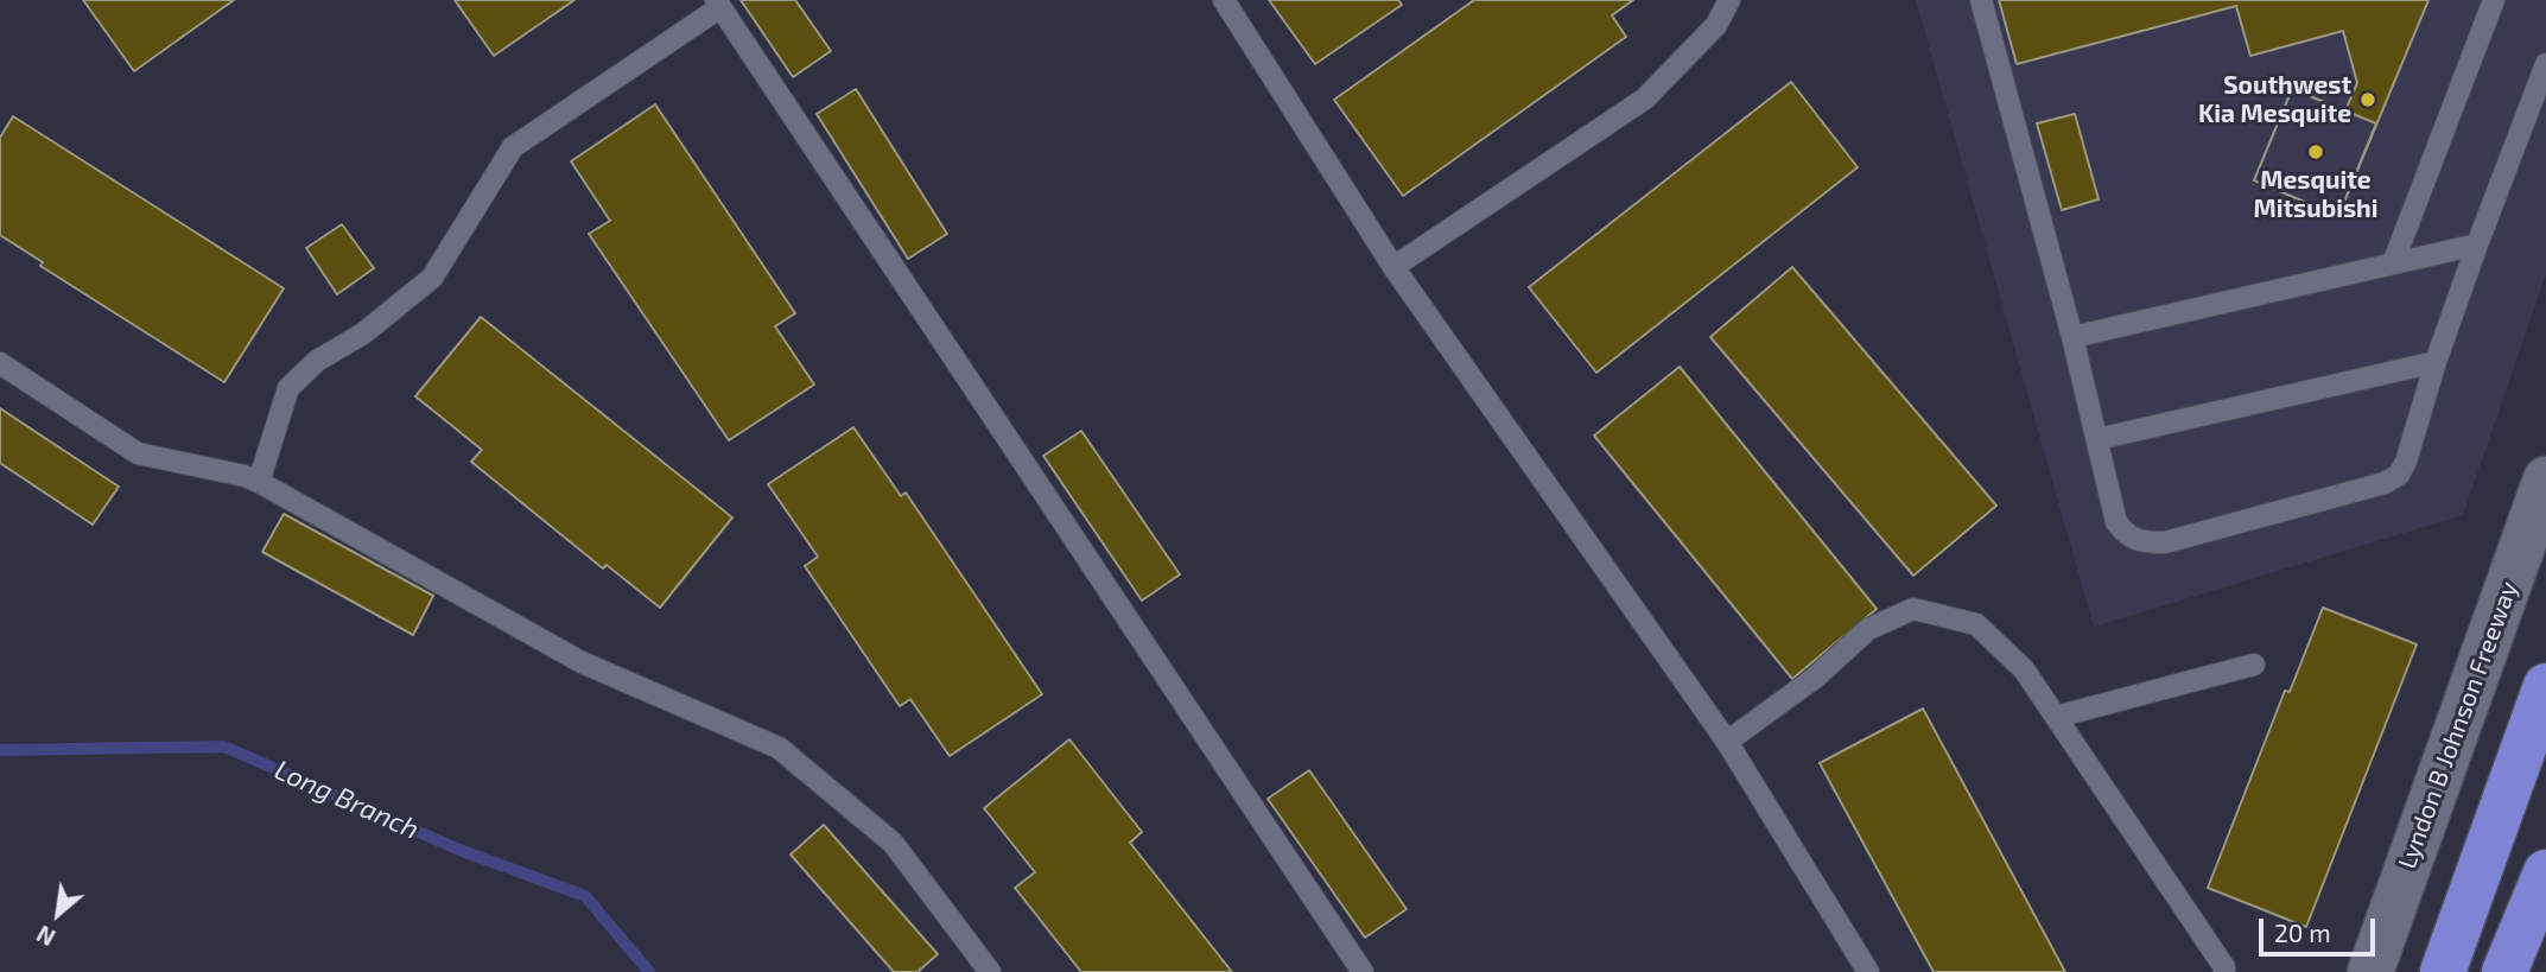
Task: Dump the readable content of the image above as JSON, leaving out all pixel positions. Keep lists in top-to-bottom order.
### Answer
{
  "streets": {
    "main road": ["Lyndon B Johnson Freeway"]
  },
  "water": ["Long Branch"],
  "places": ["Southwest Kia Mesquite", "Mesquite Mitsubishi"],
  "scale_bar": "20 m",
  "north": "bottom left"
}
